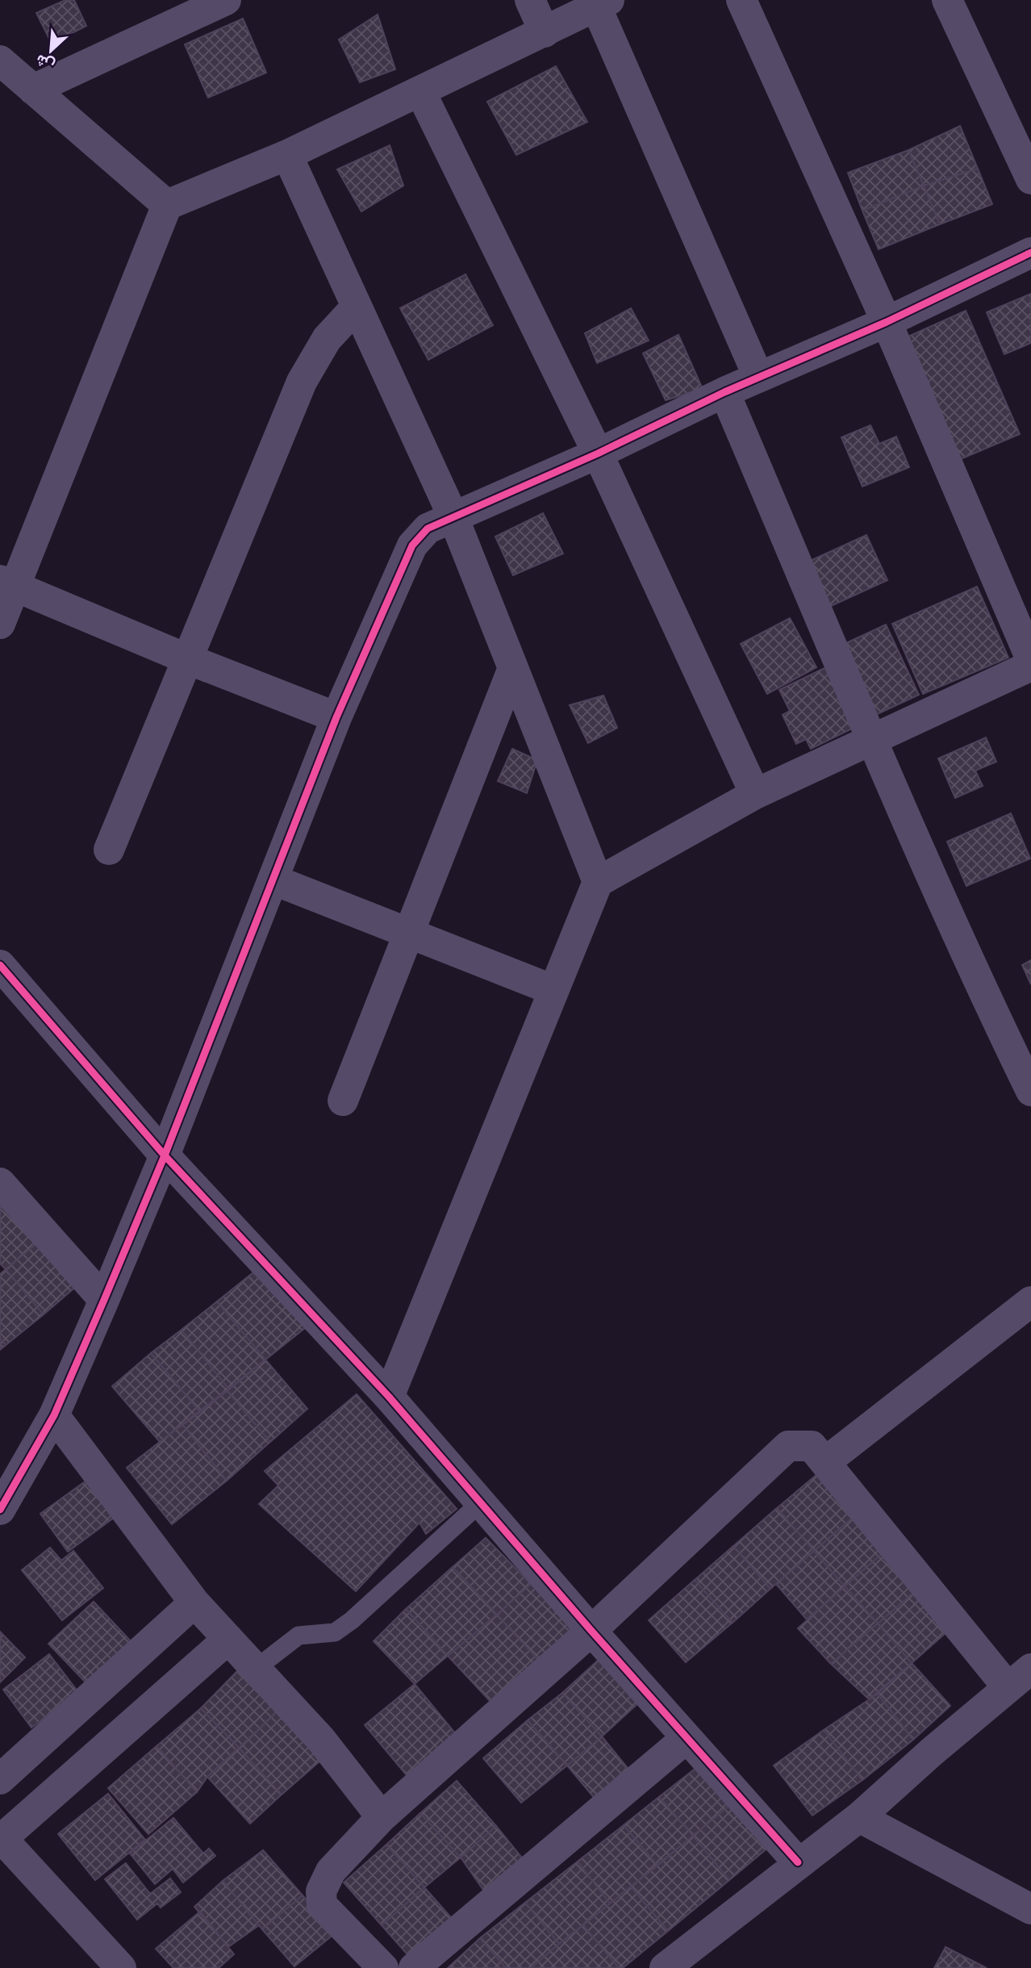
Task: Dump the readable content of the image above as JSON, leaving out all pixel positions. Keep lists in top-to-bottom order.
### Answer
{
  "north": "bottom left"
}
